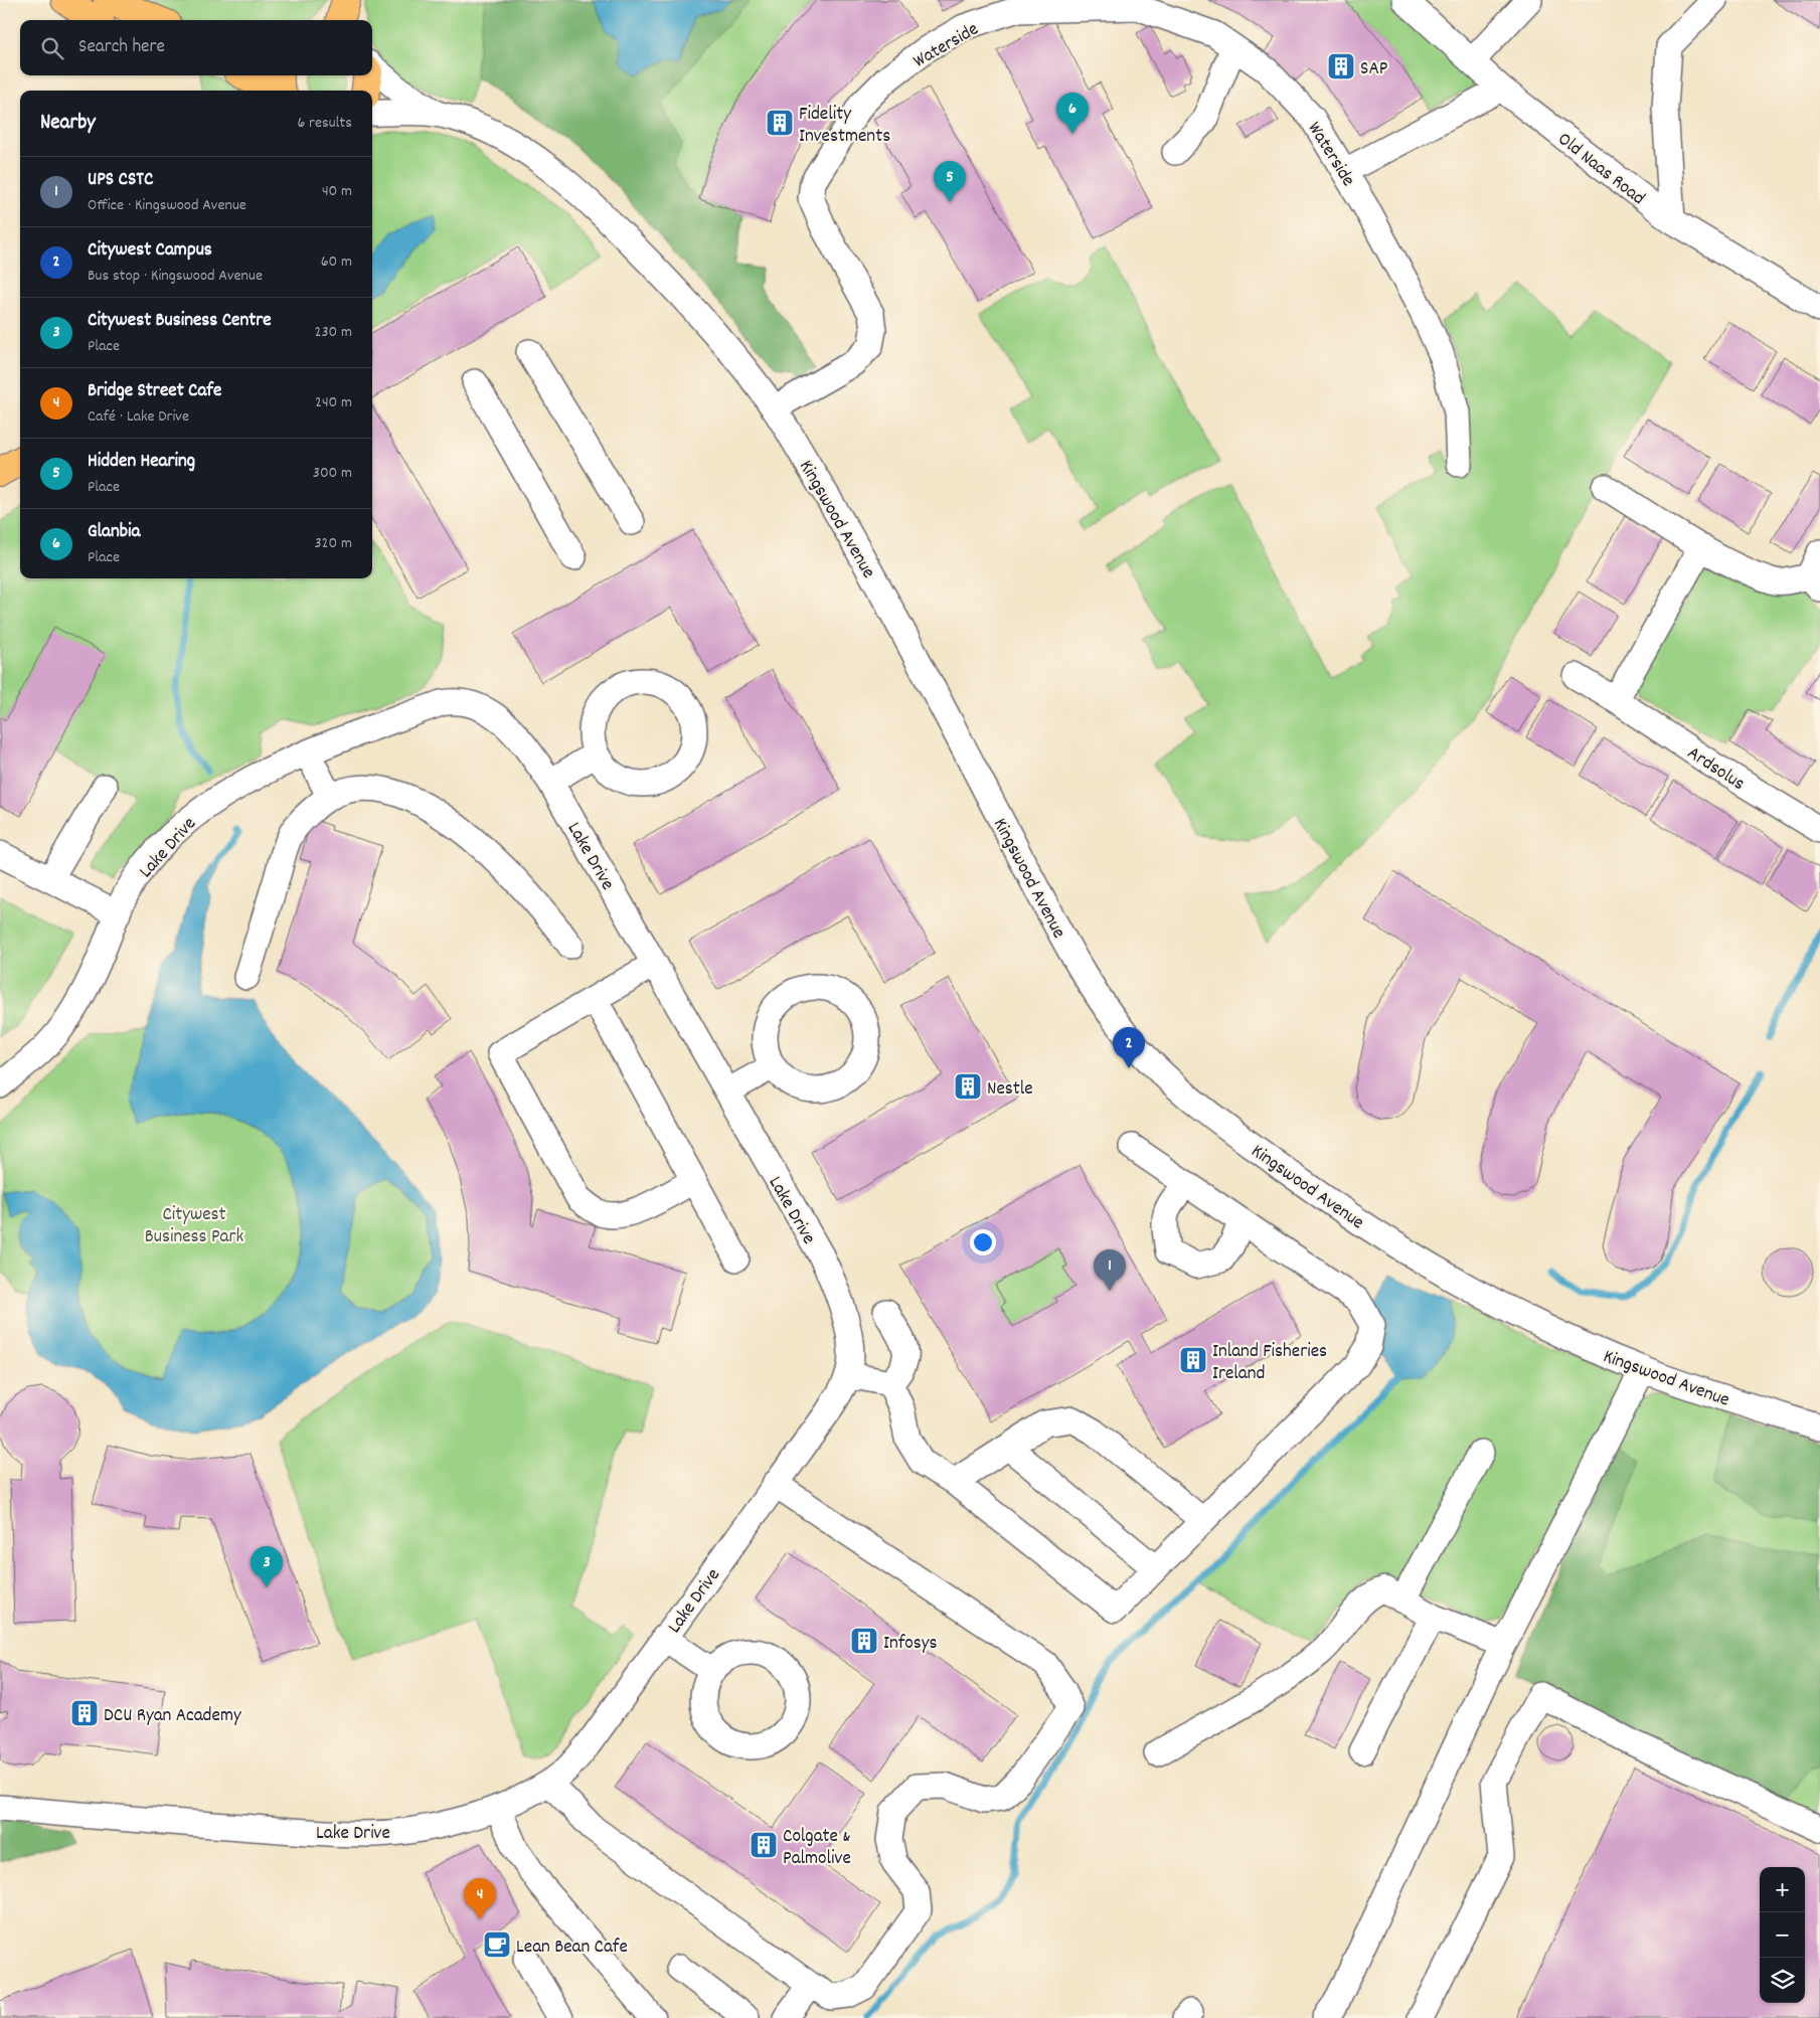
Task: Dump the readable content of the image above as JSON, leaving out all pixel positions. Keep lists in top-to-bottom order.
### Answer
{
  "streets": {
    "street": [
      "Waterside",
      "Old Naas Road",
      "Kingswood Avenue",
      "Ardsolus",
      "Lake Drive"
    ]
  },
  "crossings": [
    ["Waterside", "Kingswood Avenue"]
  ],
  "parks": ["Citywest Business Park"],
  "places": {
    "building": [
      "SAP",
      "Fidelity Investments",
      "Nestle",
      "Inland Fisheries Ireland",
      "Infosys",
      "DCU Ryan Academy",
      "Colgate & Palmolive"
    ],
    "cafe": ["Lean Bean Cafe"]
  },
  "page": {
    "search": "Search here",
    "heading": ["Nearby", "6 results"],
    "pins": [
      "6",
      "5",
      "2",
      "1",
      "3",
      "4"
    ],
    "list": [
      {
        "mark": "1",
        "name": "UPS CSTC",
        "note": "Office · Kingswood Avenue",
        "value": "40 m"
      },
      {
        "mark": "2",
        "name": "Citywest Campus",
        "note": "Bus stop · Kingswood Avenue",
        "value": "60 m"
      },
      {
        "mark": "3",
        "name": "Citywest Business Centre",
        "note": "Place",
        "value": "230 m"
      },
      {
        "mark": "4",
        "name": "Bridge Street Cafe",
        "note": "Café · Lake Drive",
        "value": "240 m"
      },
      {
        "mark": "5",
        "name": "Hidden Hearing",
        "note": "Place",
        "value": "300 m"
      },
      {
        "mark": "6",
        "name": "Glanbia",
        "note": "Place",
        "value": "320 m"
      }
    ],
    "map_buttons": ["+", "−"]
  }
}
